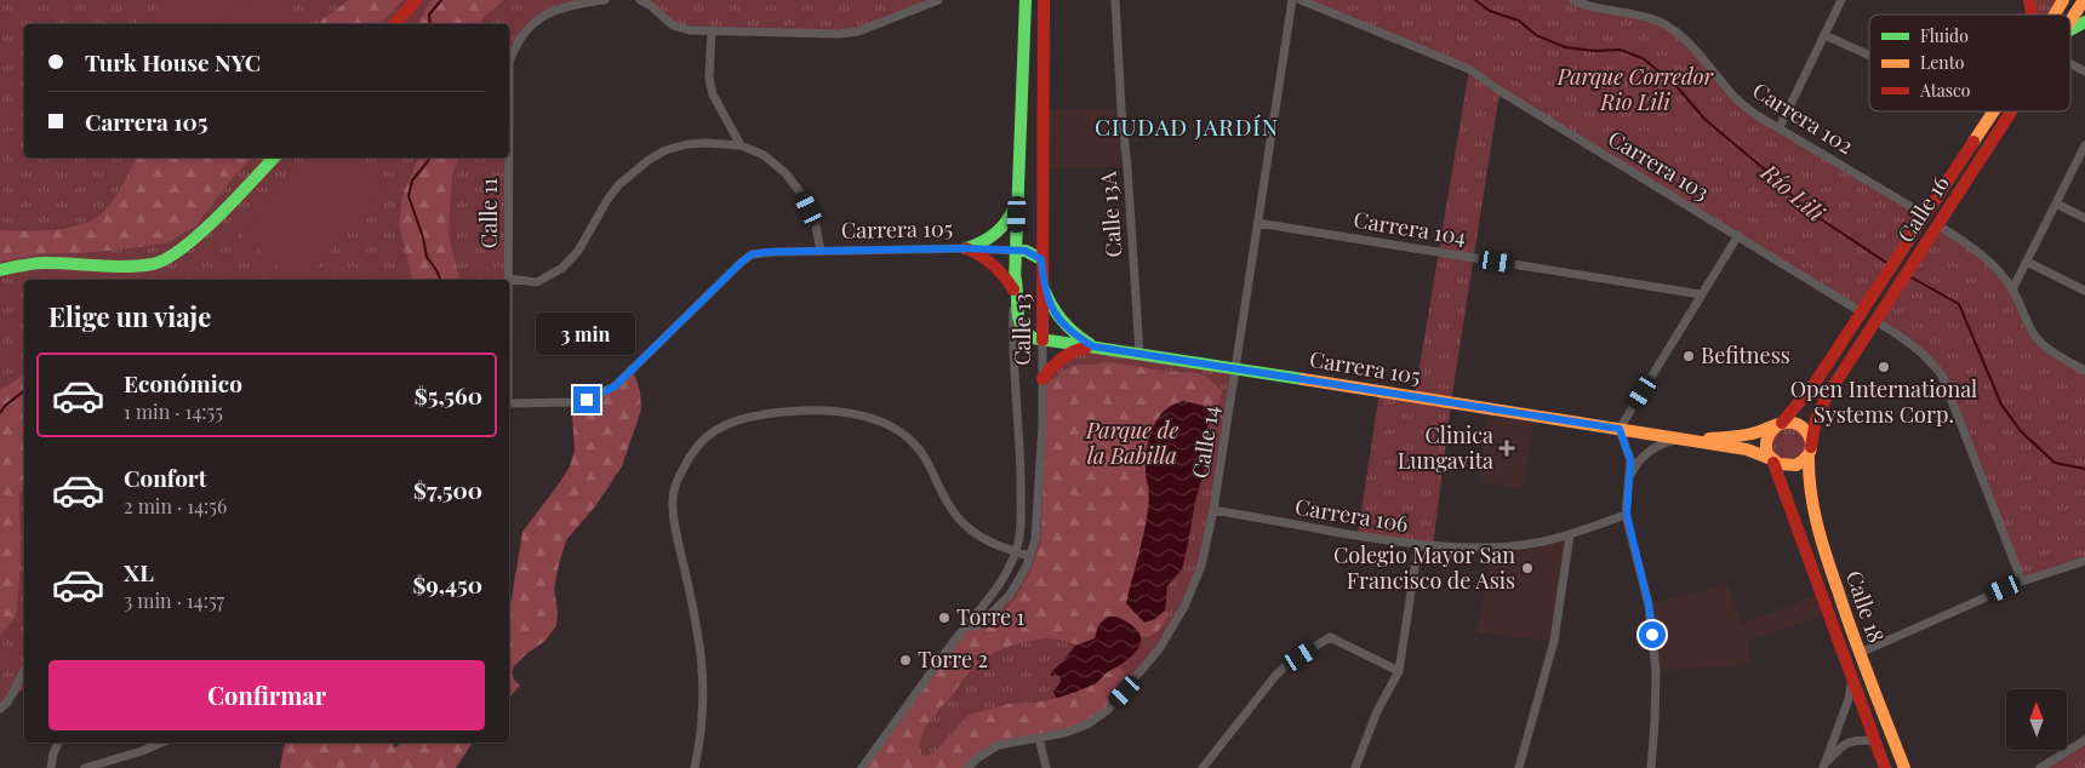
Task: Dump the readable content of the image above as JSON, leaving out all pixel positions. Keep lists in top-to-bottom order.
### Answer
{
  "streets": {
    "main road": [
      "Calle 16",
      "Carrera 105",
      "Calle 13",
      "Calle 18"
    ],
    "street": [
      "Carrera 102",
      "Carrera 103",
      "Calle 11",
      "Calle 13A",
      "Carrera 104",
      "Calle 14",
      "Carrera 106"
    ]
  },
  "crossings": [
    ["Carrera 102", "Calle 16"],
    ["Carrera 103", "Calle 16"],
    ["Calle 16", "Carrera 105"],
    ["Calle 16", "Calle 18"],
    ["Calle 13A", "Carrera 105"],
    ["Carrera 104", "Calle 14"],
    ["Carrera 105", "Calle 13"],
    ["Carrera 105", "Calle 14"],
    ["Carrera 105", "Calle 18"],
    ["Calle 14", "Carrera 106"]
  ],
  "districts": ["CIUDAD JARDÍN"],
  "water": ["Río Lili"],
  "parks": ["Parque Corredor Rio Lili", "Parque de la Babilla"],
  "places": {
    "other": [
      "Befitness",
      "Open International Systems Corp.",
      "Colegio Mayor San Francisco de Asis",
      "Torre 1",
      "Torre 2"
    ],
    "health": ["Clinica Lungavita"]
  },
  "legend": ["Fluido", "Lento", "Atasco"],
  "north": "top",
  "page": {
    "banner": ["Turk House NYC", "Carrera 105"],
    "heading": "Elige un viaje",
    "bubble": "3 min",
    "list": [
      {
        "name": "Económico",
        "note": "1 min · 14:55",
        "value": "$5,560"
      },
      {
        "name": "Confort",
        "note": "2 min · 14:56",
        "value": "$7,500"
      },
      {
        "name": "XL",
        "note": "3 min · 14:57",
        "value": "$9,450"
      }
    ],
    "buttons": "Confirmar"
  }
}
